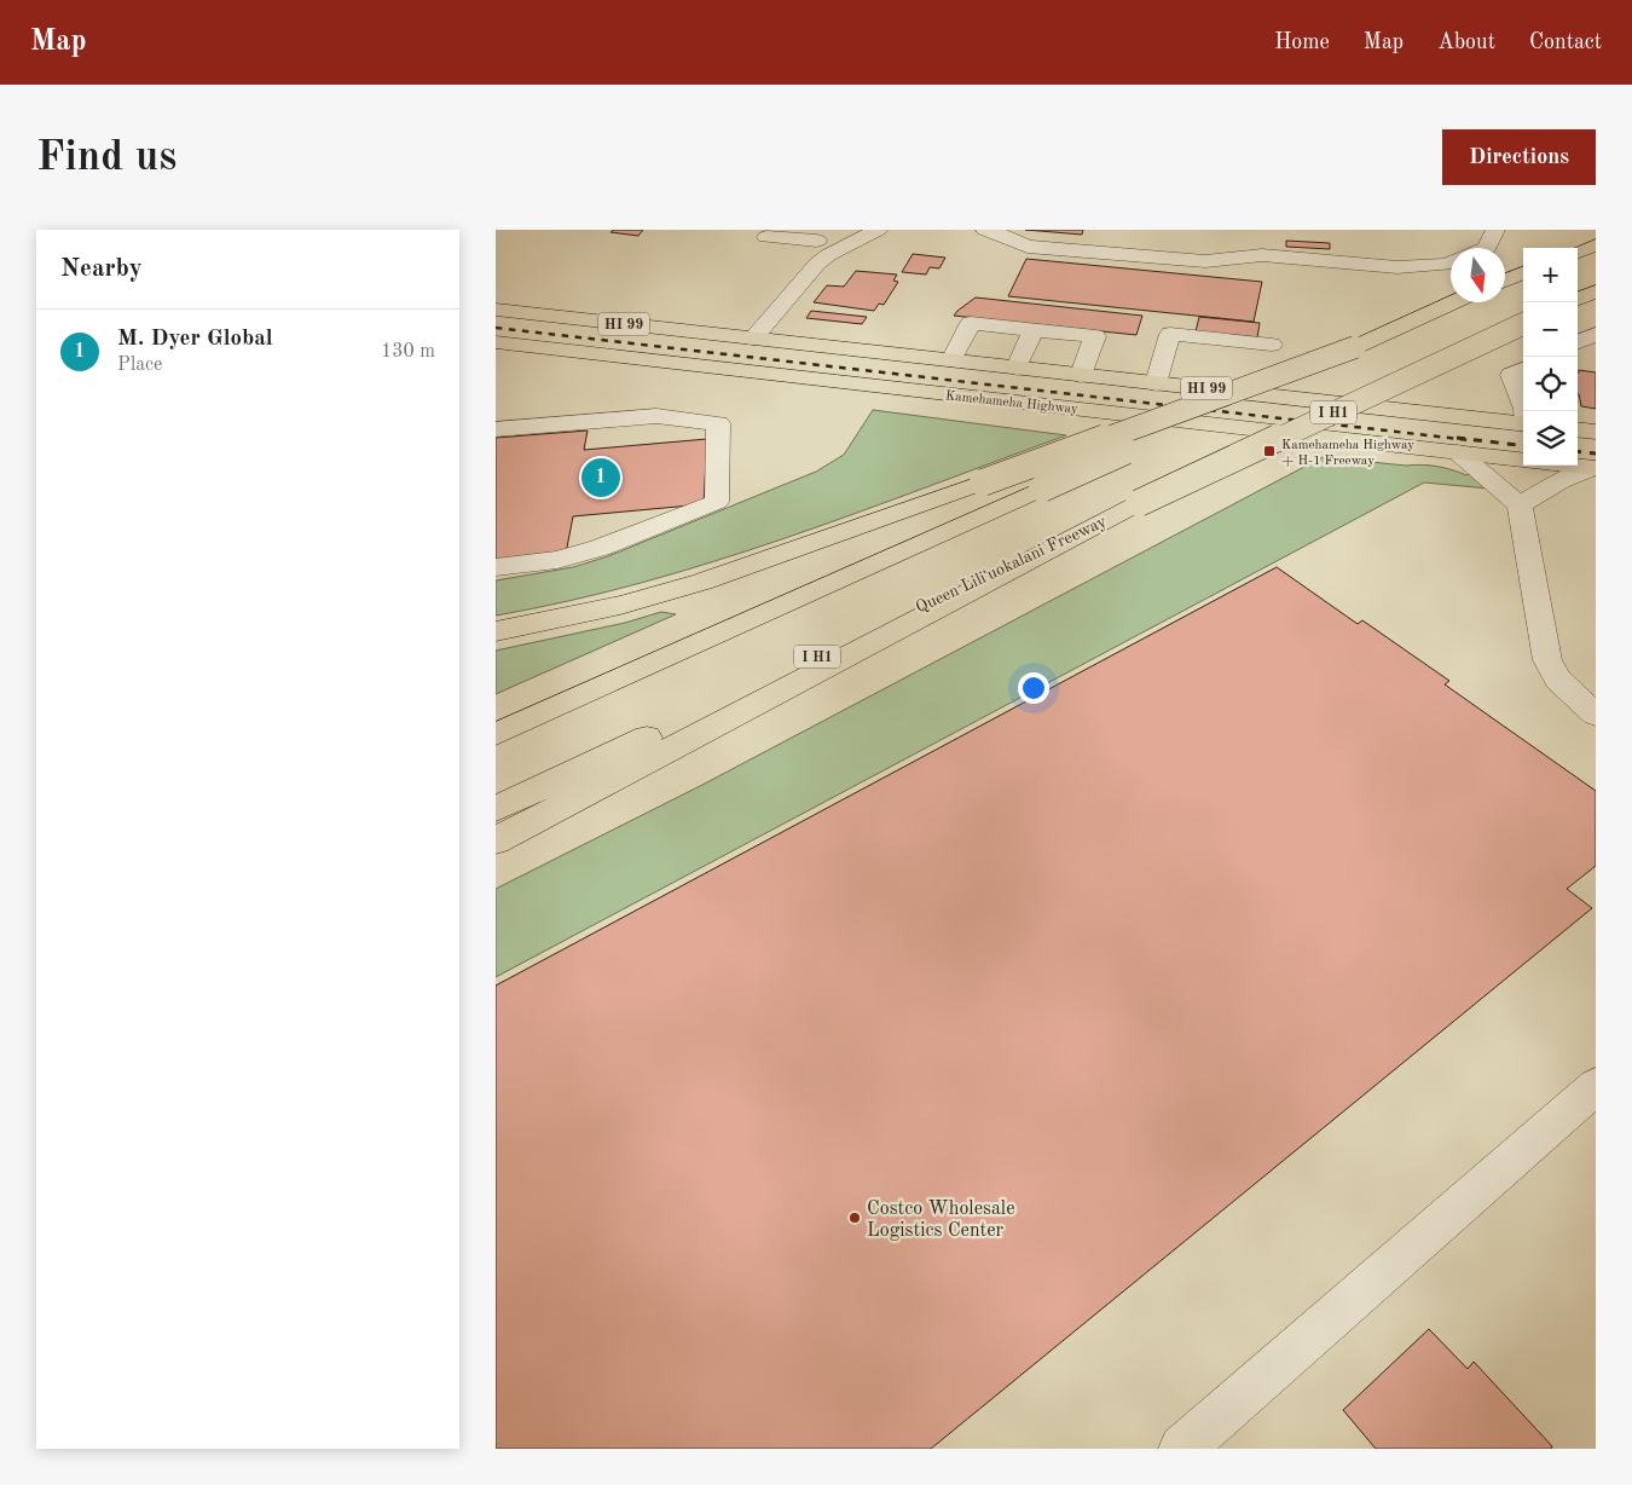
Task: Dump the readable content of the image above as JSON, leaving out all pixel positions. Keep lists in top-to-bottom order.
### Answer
{
  "streets": {
    "main road": [
      "HI 99",
      "Kamehameha Highway",
      "I H1",
      "Queen Liliʻuokalani Freeway"
    ]
  },
  "places": {
    "transit": ["Kamehameha Highway + H-1 Freeway"],
    "other": ["Costco Wholesale Logistics Center"]
  },
  "north": "bottom",
  "page": {
    "header": "Map",
    "nav": [
      "Home",
      "Map",
      "About",
      "Contact"
    ],
    "buttons": "Directions",
    "title": "Find us",
    "heading": "Nearby",
    "map_buttons": ["+", "−"],
    "list": [
      {
        "mark": "1",
        "name": "M. Dyer Global",
        "note": "Place",
        "value": "130 m"
      }
    ],
    "pins": "1"
  }
}
